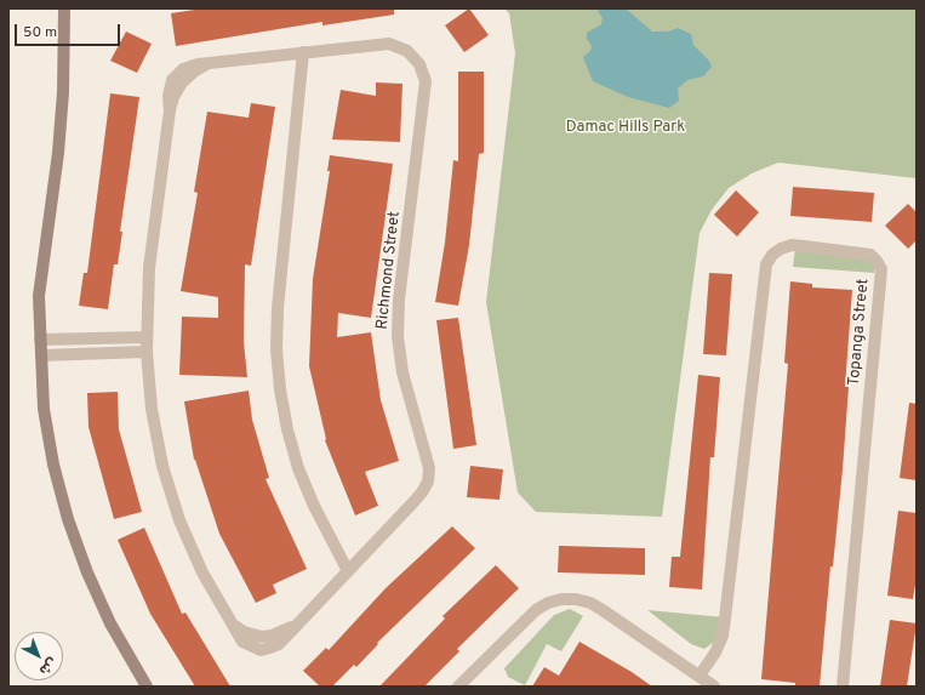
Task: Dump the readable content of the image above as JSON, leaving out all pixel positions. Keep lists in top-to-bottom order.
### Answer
{
  "streets": {
    "street": ["Richmond Street", "Topanga Street"]
  },
  "parks": ["Damac Hills Park"],
  "scale_bar": "50 m",
  "north": "bottom right"
}
